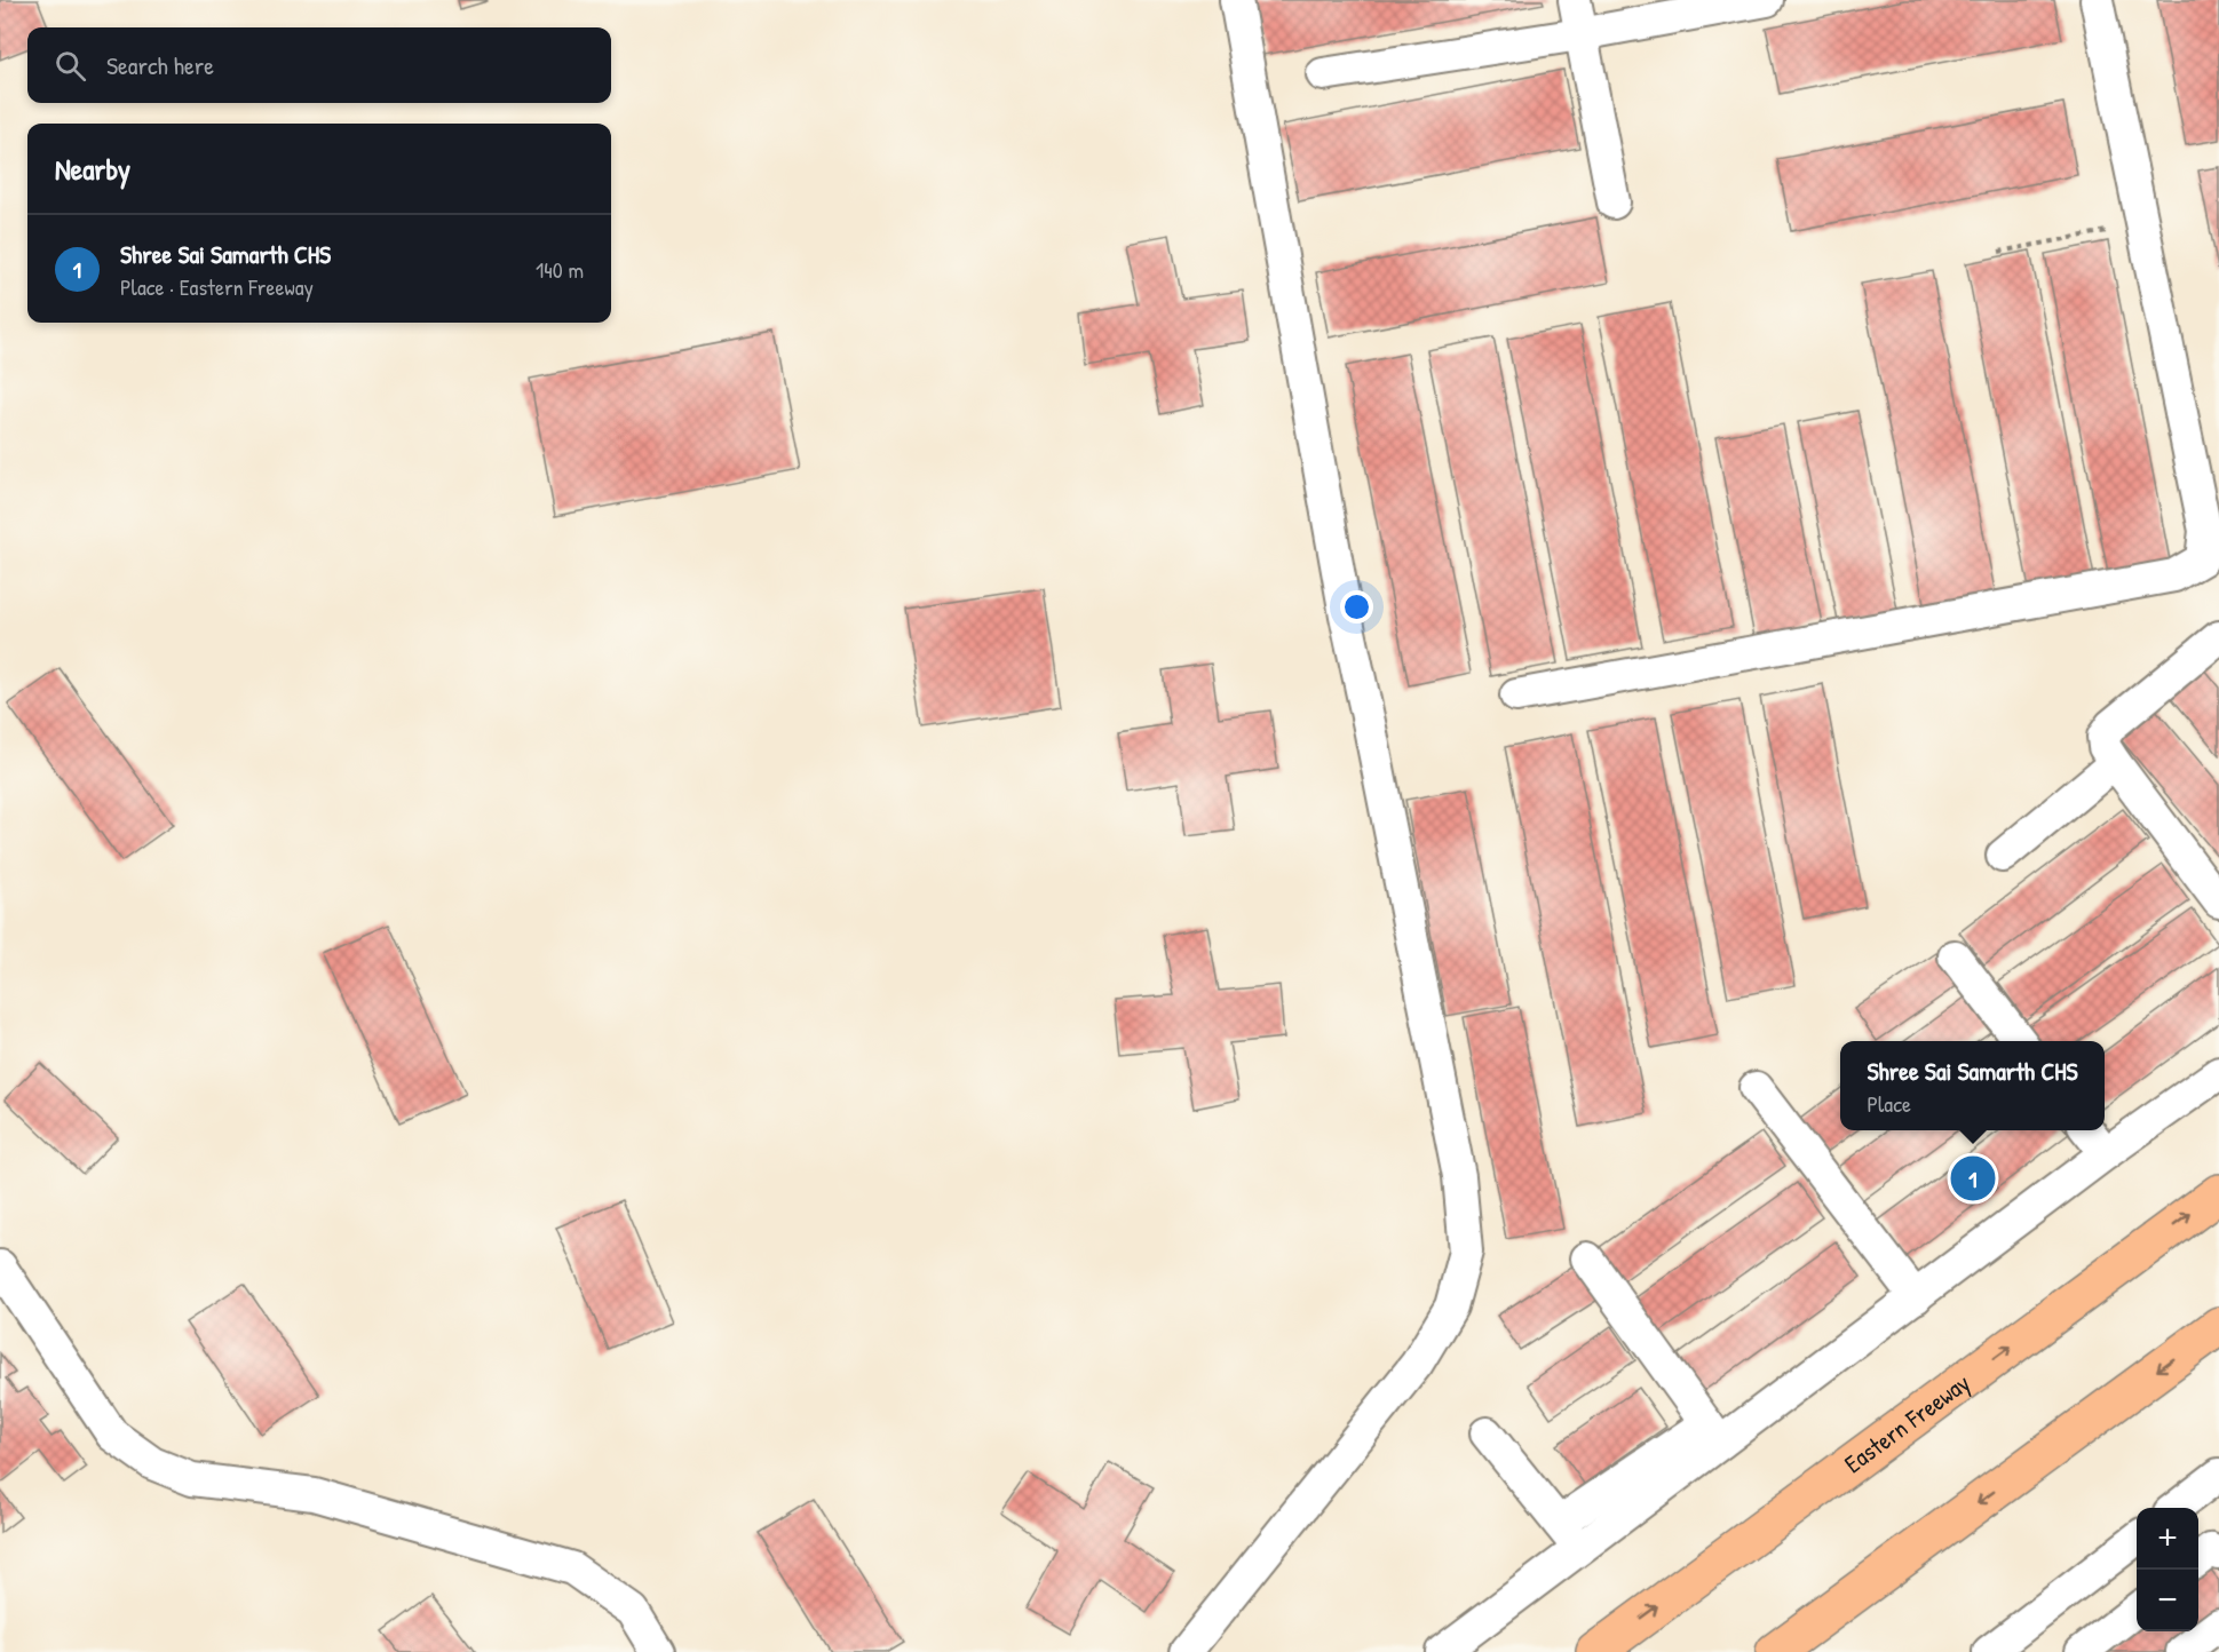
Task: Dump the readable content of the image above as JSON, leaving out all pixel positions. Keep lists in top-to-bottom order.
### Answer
{
  "streets": {
    "highway": ["Eastern Freeway"]
  },
  "page": {
    "search": "Search here",
    "heading": "Nearby",
    "list": [
      {
        "mark": "1",
        "name": "Shree Sai Samarth CHS",
        "note": "Place · Eastern Freeway",
        "value": "140 m"
      }
    ],
    "popup": ["Shree Sai Samarth CHS", "Place"],
    "pins": "1",
    "map_buttons": ["+", "−"]
  }
}
